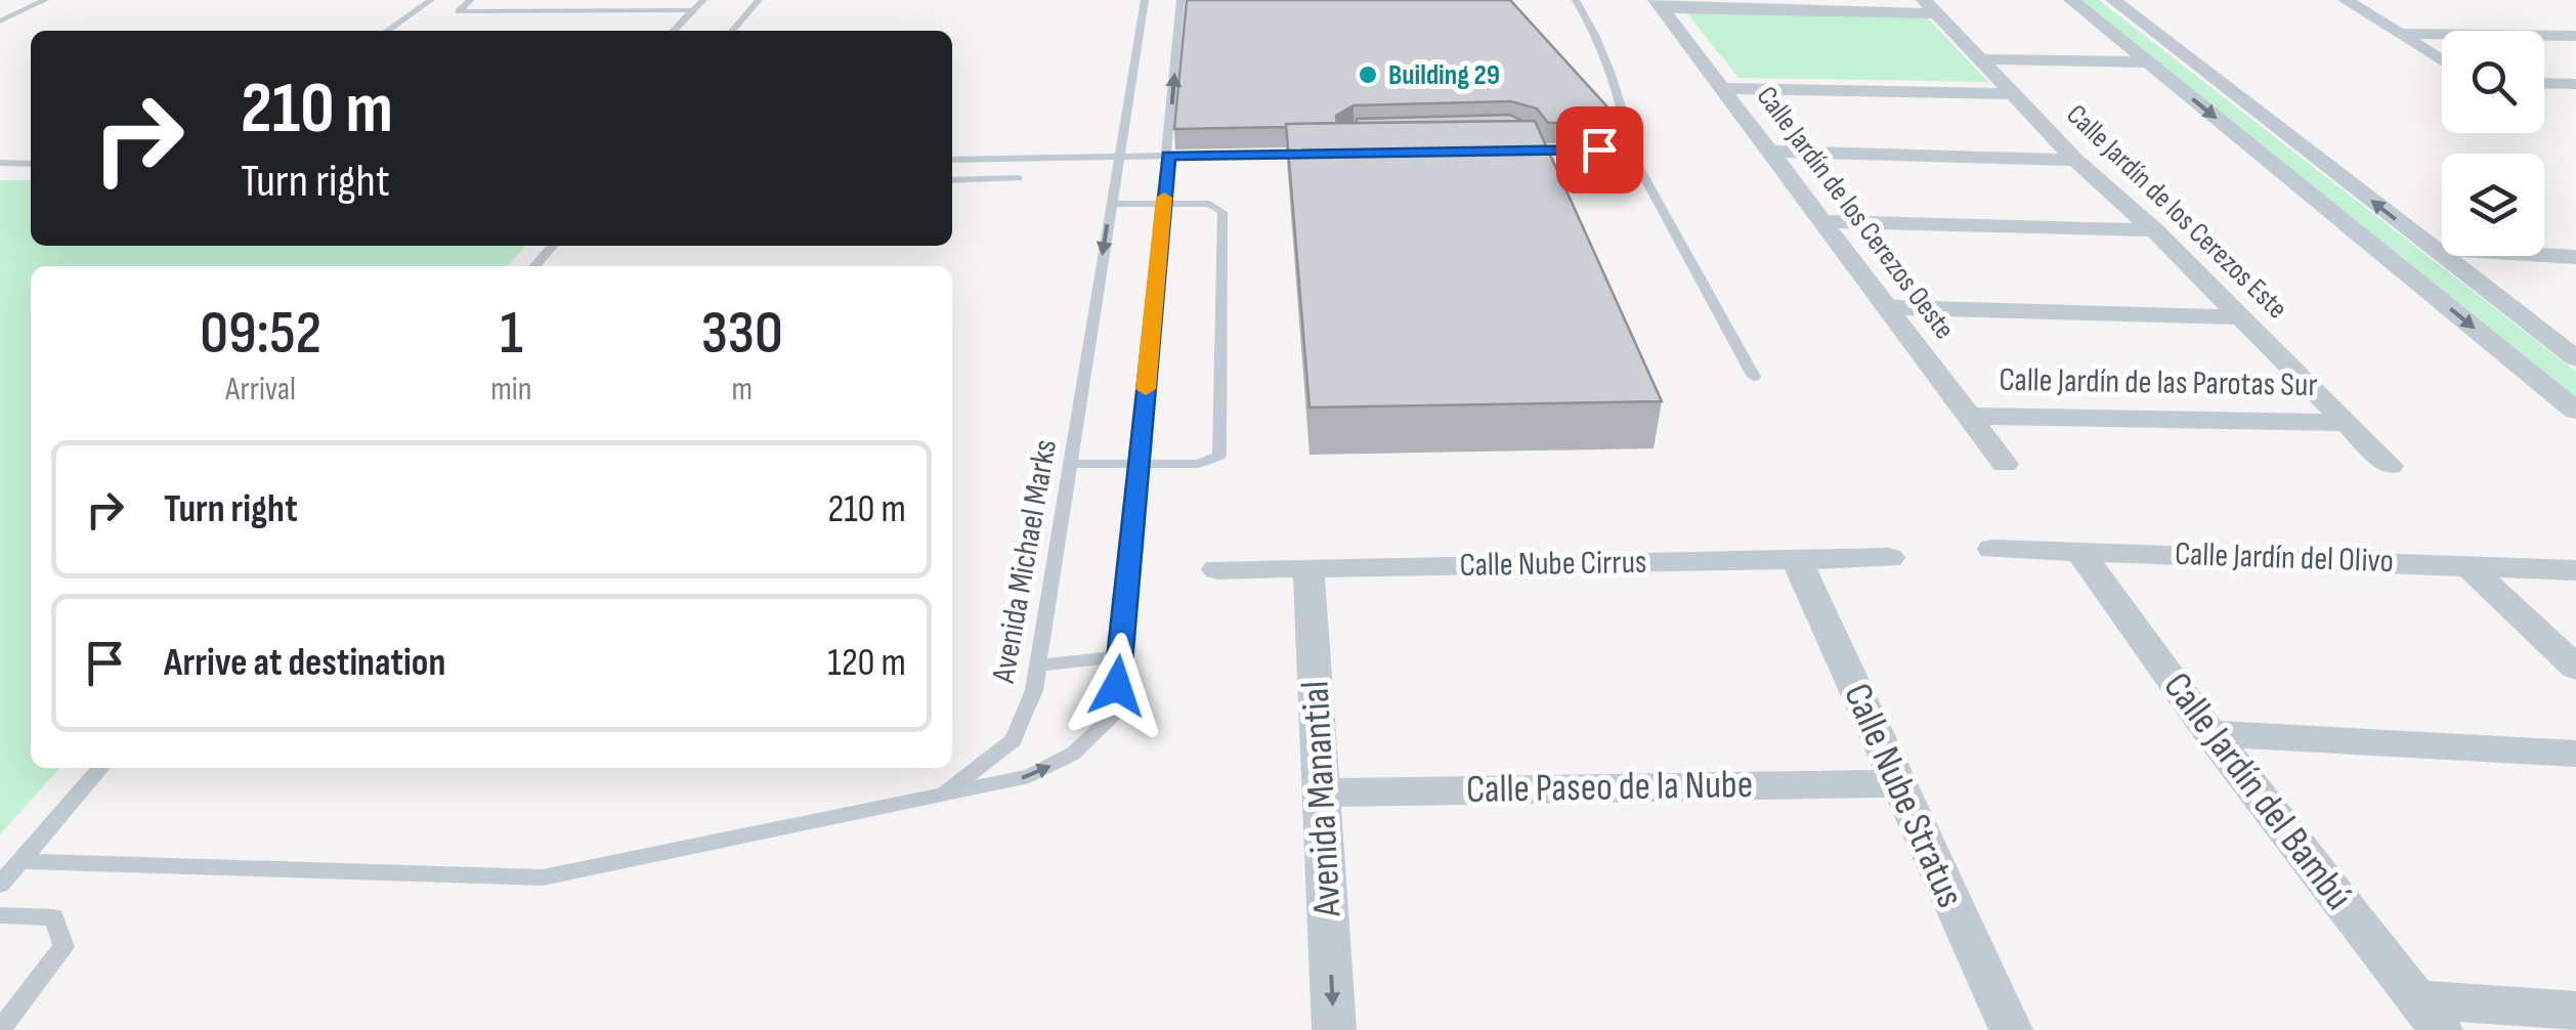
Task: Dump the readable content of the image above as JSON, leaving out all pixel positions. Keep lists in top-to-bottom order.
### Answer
{
  "streets": {
    "street": [
      "Calle Jardín de los Cerezos Este",
      "Calle Jardín de los Cerezos Oeste",
      "Calle Jardín de las Parotas Sur",
      "Calle Jardín del Olivo",
      "Calle Nube Cirrus",
      "Calle Paseo de la Nube",
      "Calle Jardín del Bambú",
      "Calle Nube Stratus",
      "Avenida Manantial"
    ],
    "lane": ["Avenida Michael Marks"]
  },
  "crossings": [
    ["Calle Jardín de los Cerezos Este", "Calle Jardín de las Parotas Sur"],
    ["Calle Jardín de los Cerezos Oeste", "Calle Jardín de las Parotas Sur"],
    ["Calle Jardín del Olivo", "Calle Jardín del Bambú"],
    ["Calle Nube Cirrus", "Calle Nube Stratus"],
    ["Calle Nube Cirrus", "Avenida Manantial"],
    ["Calle Paseo de la Nube", "Calle Nube Stratus"],
    ["Calle Paseo de la Nube", "Avenida Manantial"]
  ],
  "one_way": ["Avenida Manantial"],
  "places": ["Building 29"],
  "page": {
    "turn": ["210 m", "Turn right"],
    "eta": [
      "09:52",
      "Arrival",
      "1",
      "min",
      "330",
      "m"
    ],
    "list": [
      {
        "name": "Turn right",
        "value": "210 m"
      },
      {
        "name": "Arrive at destination",
        "value": "120 m"
      }
    ]
  }
}
